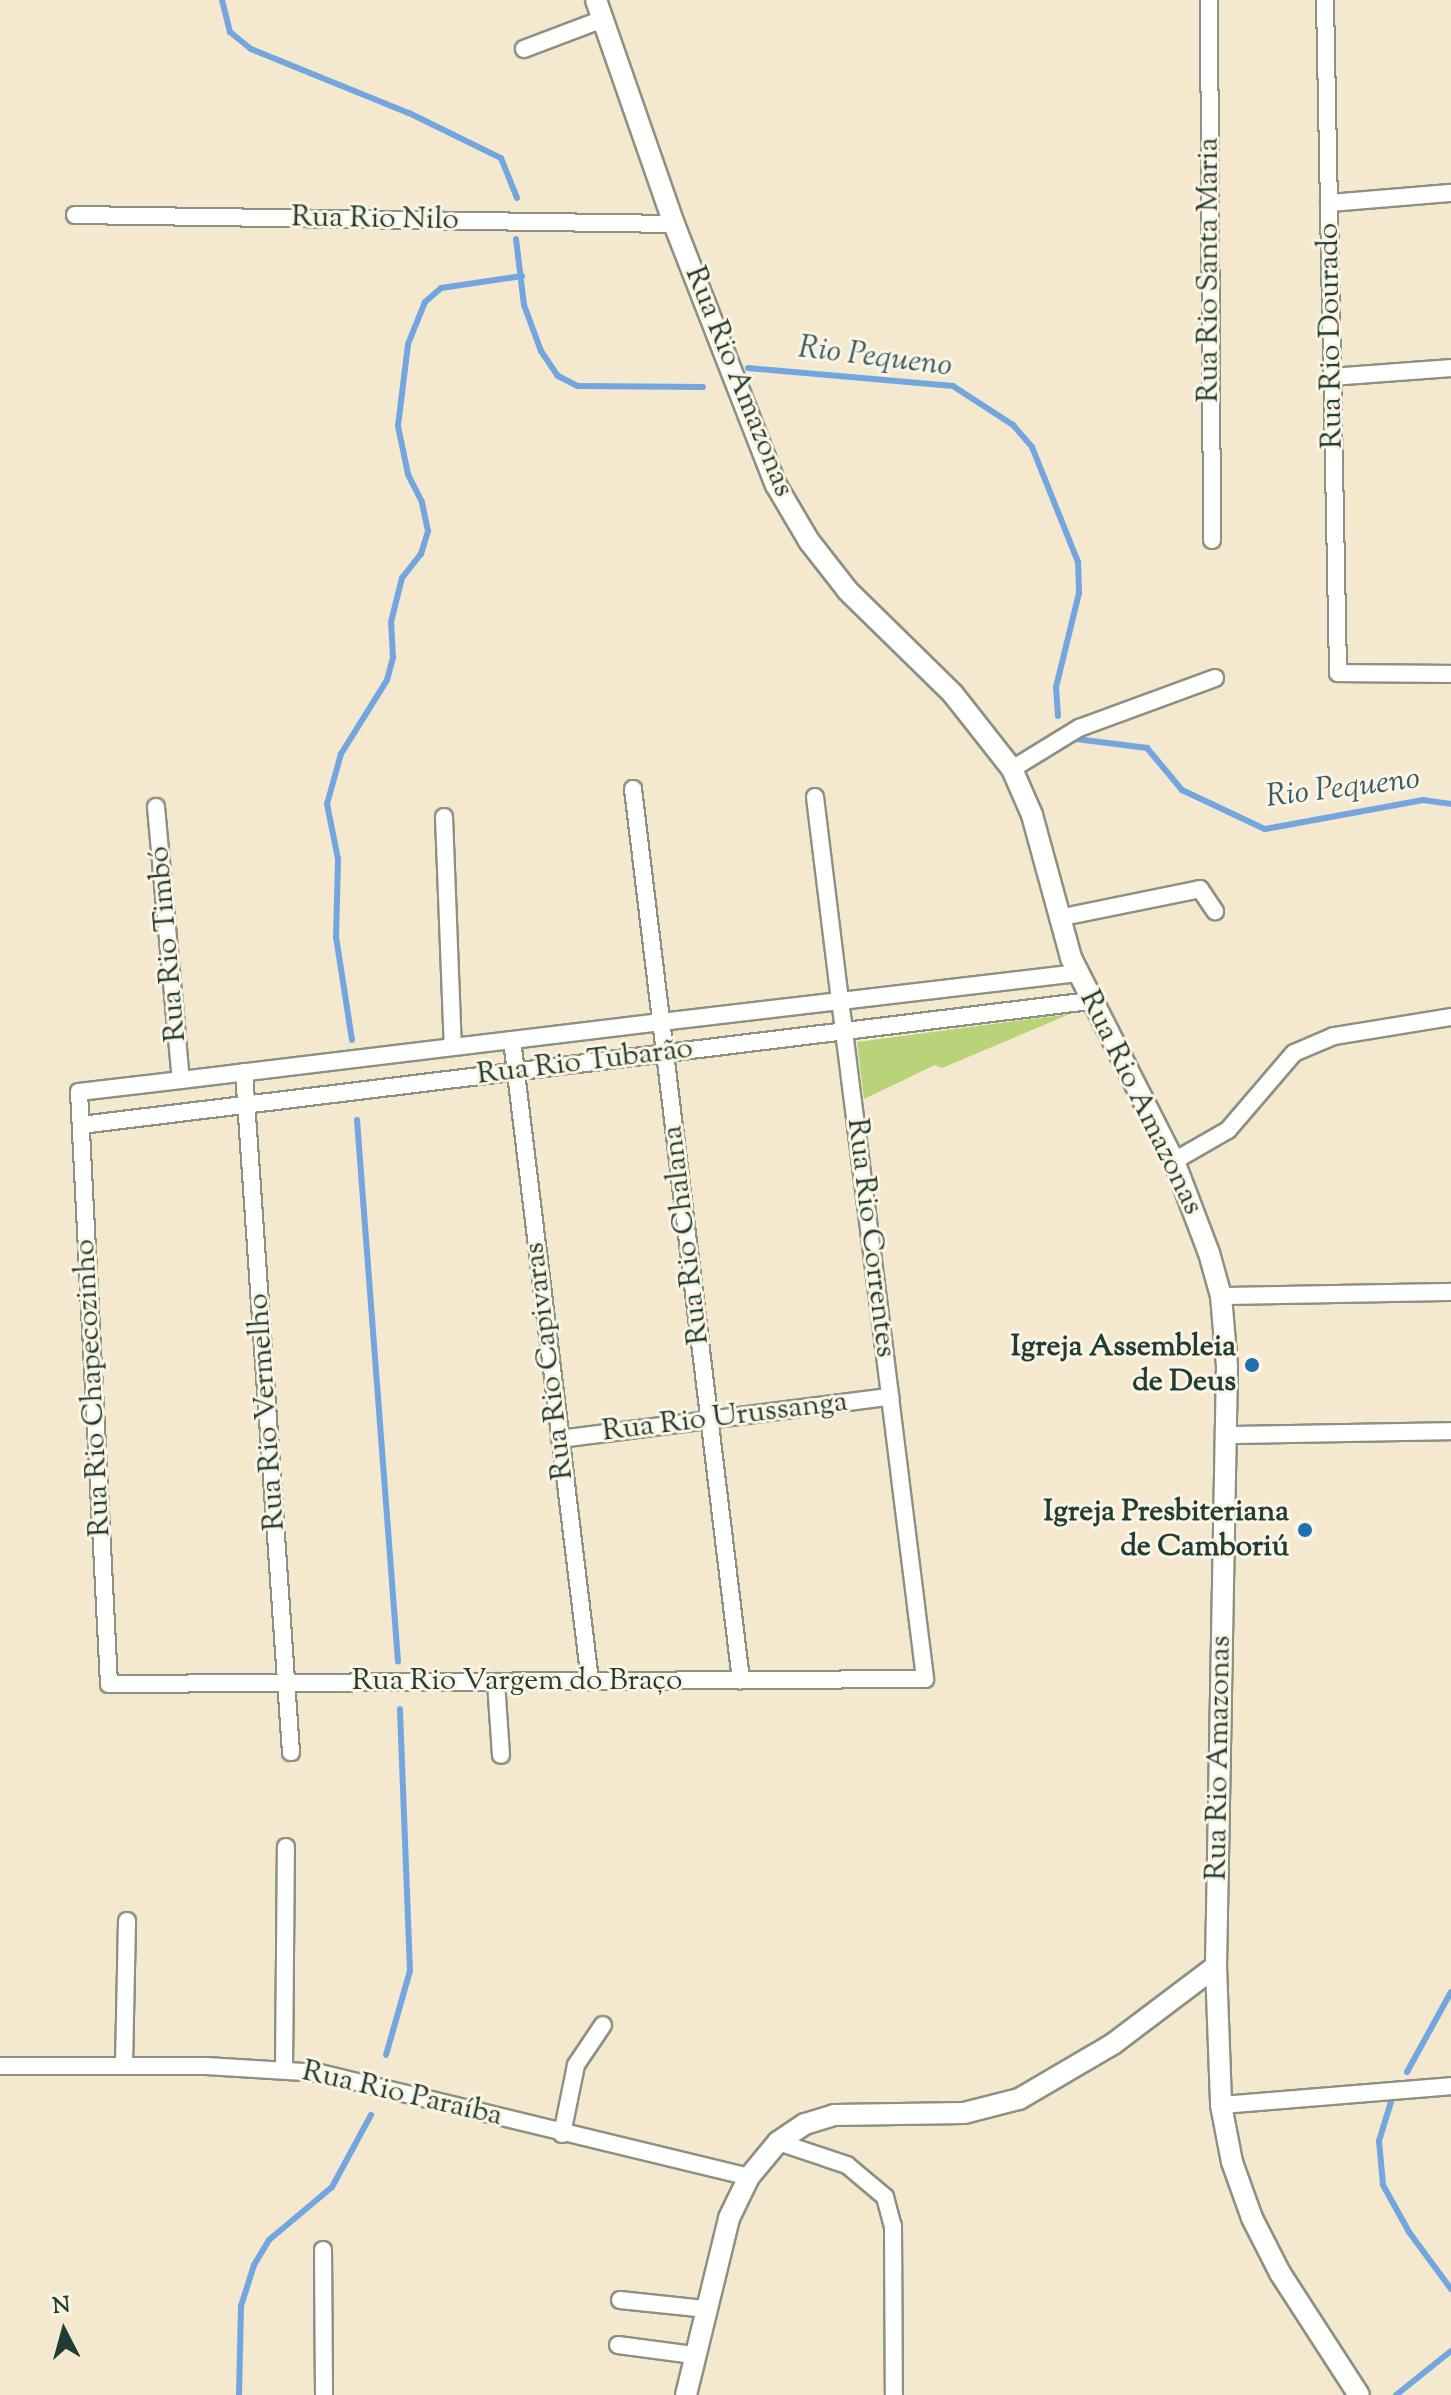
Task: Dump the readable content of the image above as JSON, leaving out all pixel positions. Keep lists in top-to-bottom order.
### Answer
{
  "streets": {
    "street": [
      "Rua Rio Nilo",
      "Rua Rio Santa Maria",
      "Rua Rio Dourado",
      "Rua Rio Amazonas",
      "Rua Rio Timbó",
      "Rua Rio Tubarão",
      "Rua Rio Chalana",
      "Rua Rio Correntes",
      "Rua Rio Capivaras",
      "Rua Rio Chapecozinho",
      "Rua Rio Vermelho",
      "Rua Rio Urussanga",
      "Rua Rio Vargem do Braço",
      "Rua Rio Paraíba"
    ]
  },
  "crossings": [
    ["Rua Rio Nilo", "Rua Rio Amazonas"],
    ["Rua Rio Amazonas", "Rua Rio Tubarão"],
    ["Rua Rio Timbó", "Rua Rio Tubarão"],
    ["Rua Rio Tubarão", "Rua Rio Chalana"],
    ["Rua Rio Tubarão", "Rua Rio Correntes"],
    ["Rua Rio Tubarão", "Rua Rio Capivaras"],
    ["Rua Rio Tubarão", "Rua Rio Chapecozinho"],
    ["Rua Rio Tubarão", "Rua Rio Vermelho"],
    ["Rua Rio Chalana", "Rua Rio Urussanga"],
    ["Rua Rio Chalana", "Rua Rio Vargem do Braço"],
    ["Rua Rio Correntes", "Rua Rio Urussanga"],
    ["Rua Rio Correntes", "Rua Rio Vargem do Braço"],
    ["Rua Rio Capivaras", "Rua Rio Urussanga"],
    ["Rua Rio Capivaras", "Rua Rio Vargem do Braço"],
    ["Rua Rio Chapecozinho", "Rua Rio Vargem do Braço"],
    ["Rua Rio Vermelho", "Rua Rio Vargem do Braço"]
  ],
  "water": ["Rio Pequeno"],
  "places": ["Igreja Assembleia de Deus", "Igreja Presbiteriana de Camboriú"],
  "north": "top"
}
